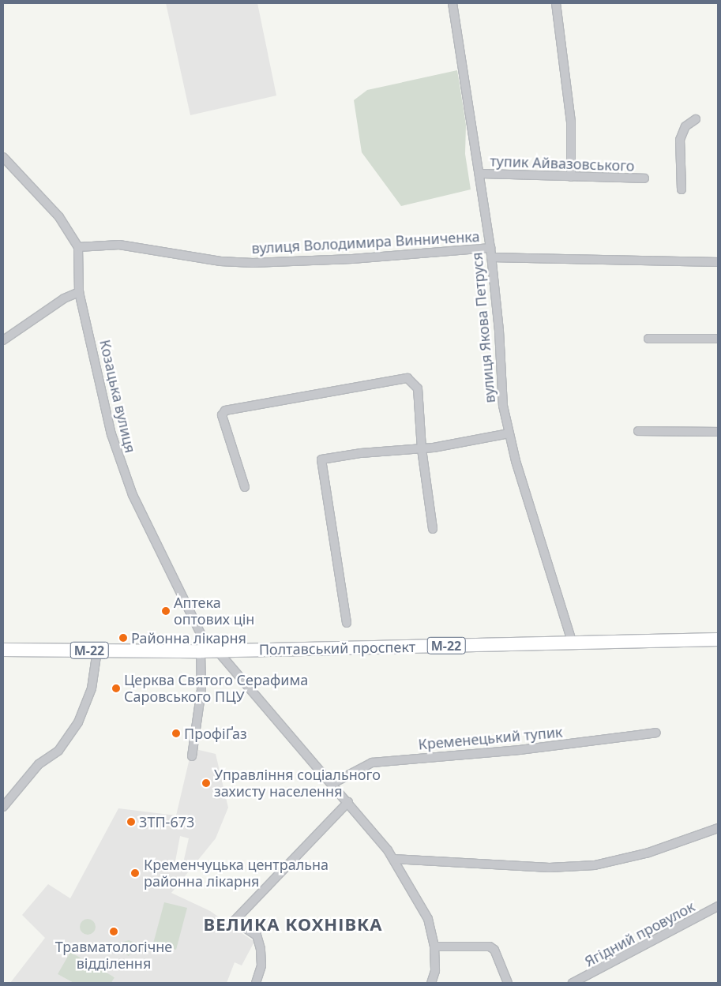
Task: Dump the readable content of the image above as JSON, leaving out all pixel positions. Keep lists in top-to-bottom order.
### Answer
{
  "streets": {
    "highway": ["М-22", "Полтавський проспект"],
    "street": [
      "тупик Айвазовського",
      "вулиця Володимира Винниченка",
      "вулиця Якова Петруся",
      "Козацька вулиця",
      "Кременецький тупик",
      "Ягідний провулок"
    ]
  },
  "crossings": [
    ["тупик Айвазовського", "вулиця Якова Петруся"],
    ["вулиця Володимира Винниченка", "вулиця Якова Петруся"],
    ["вулиця Володимира Винниченка", "Козацька вулиця"],
    ["вулиця Якова Петруся", "Полтавський проспект"],
    ["Козацька вулиця", "Полтавський проспект"]
  ],
  "districts": ["ВЕЛИКА КОХНІВКА"],
  "places": [
    "Аптека оптових цін",
    "Районна лікарня",
    "Церква Святого Серафима Саровського ПЦУ",
    "ПрофіҐаз",
    "Управління соціального захисту населення",
    "ЗТП-673",
    "Кременчуцька центральна районна лікарня",
    "Травматологічне відділення"
  ]
}
